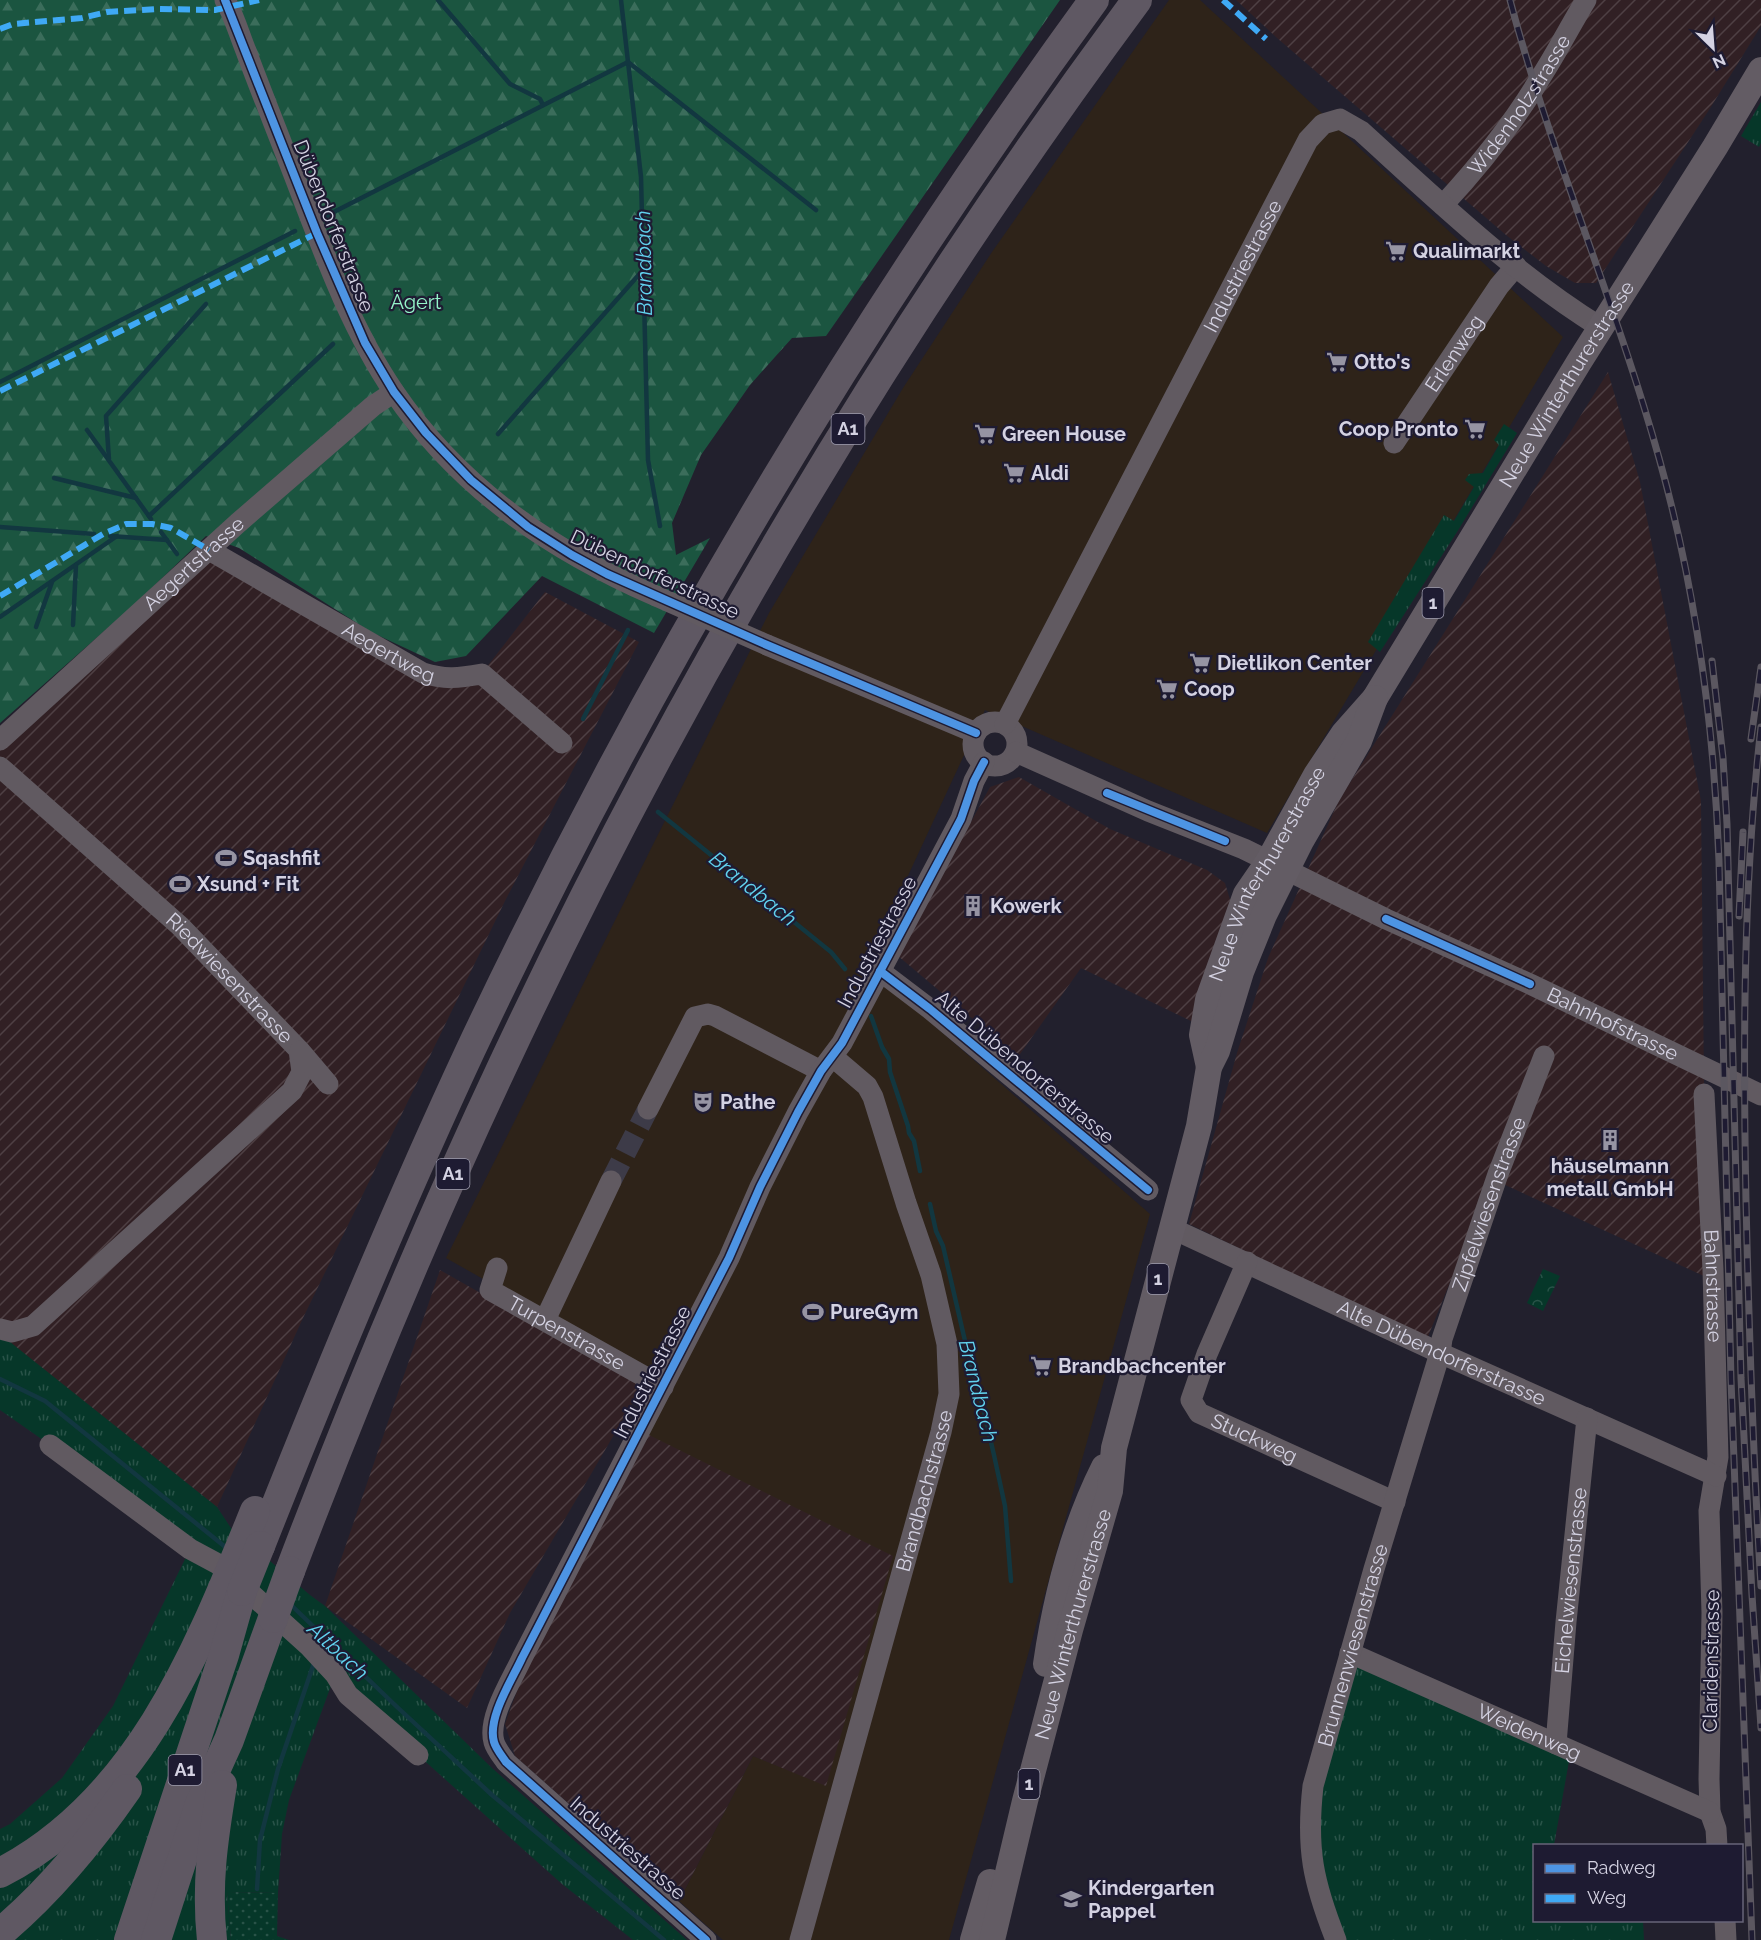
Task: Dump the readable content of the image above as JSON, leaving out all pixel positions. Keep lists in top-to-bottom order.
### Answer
{
  "streets": {
    "highway": ["A1"],
    "main road": ["Neue Winterthurerstrasse", "1"],
    "street": [
      "Widenholzstrasse",
      "Dübendorferstrasse",
      "Industriestrasse",
      "Erlenweg",
      "Aegertstrasse",
      "Aegertweg",
      "Riedwiesenstrasse",
      "Bahnhofstrasse",
      "Alte Dübendorferstrasse",
      "Zipfelwiesenstrasse",
      "Bahnstrasse",
      "Turpenstrasse",
      "Stuckweg",
      "Brandbachstrasse",
      "Eichelwiesenstrasse",
      "Brunnenwiesenstrasse",
      "Claridenstrasse",
      "Weidenweg"
    ]
  },
  "crossings": [
    ["Widenholzstrasse", "Industriestrasse"],
    ["Dübendorferstrasse", "Industriestrasse"],
    ["Dübendorferstrasse", "Aegertstrasse"],
    ["Industriestrasse", "Erlenweg"],
    ["Industriestrasse", "Neue Winterthurerstrasse"],
    ["Industriestrasse", "Alte Dübendorferstrasse"],
    ["Industriestrasse", "Turpenstrasse"],
    ["Industriestrasse", "Brandbachstrasse"],
    ["Neue Winterthurerstrasse", "Bahnhofstrasse"],
    ["Neue Winterthurerstrasse", "Alte Dübendorferstrasse"],
    ["Aegertstrasse", "Aegertweg"],
    ["Alte Dübendorferstrasse", "Zipfelwiesenstrasse"],
    ["Alte Dübendorferstrasse", "Bahnstrasse"],
    ["Alte Dübendorferstrasse", "Stuckweg"],
    ["Alte Dübendorferstrasse", "Eichelwiesenstrasse"],
    ["Alte Dübendorferstrasse", "Brunnenwiesenstrasse"],
    ["Alte Dübendorferstrasse", "Claridenstrasse"],
    ["Zipfelwiesenstrasse", "Brunnenwiesenstrasse"],
    ["Bahnstrasse", "Claridenstrasse"],
    ["Stuckweg", "Brunnenwiesenstrasse"],
    ["Eichelwiesenstrasse", "Weidenweg"],
    ["Brunnenwiesenstrasse", "Weidenweg"],
    ["Claridenstrasse", "Weidenweg"]
  ],
  "water": ["Brandbach", "Altbach"],
  "parks": ["Ägert"],
  "places": {
    "supermarket": [
      "Qualimarkt",
      "Otto's",
      "Coop Pronto",
      "Green House",
      "Aldi",
      "Dietlikon Center",
      "Coop",
      "Brandbachcenter"
    ],
    "sports": ["Sqashfit", "Xsund + Fit", "PureGym"],
    "building": ["Kowerk", "häuselmann metall GmbH"],
    "theatre": ["Pathe"],
    "school or university": ["Kindergarten Pappel"]
  },
  "legend": ["Radweg", "Weg"],
  "north": "bottom right"
}
